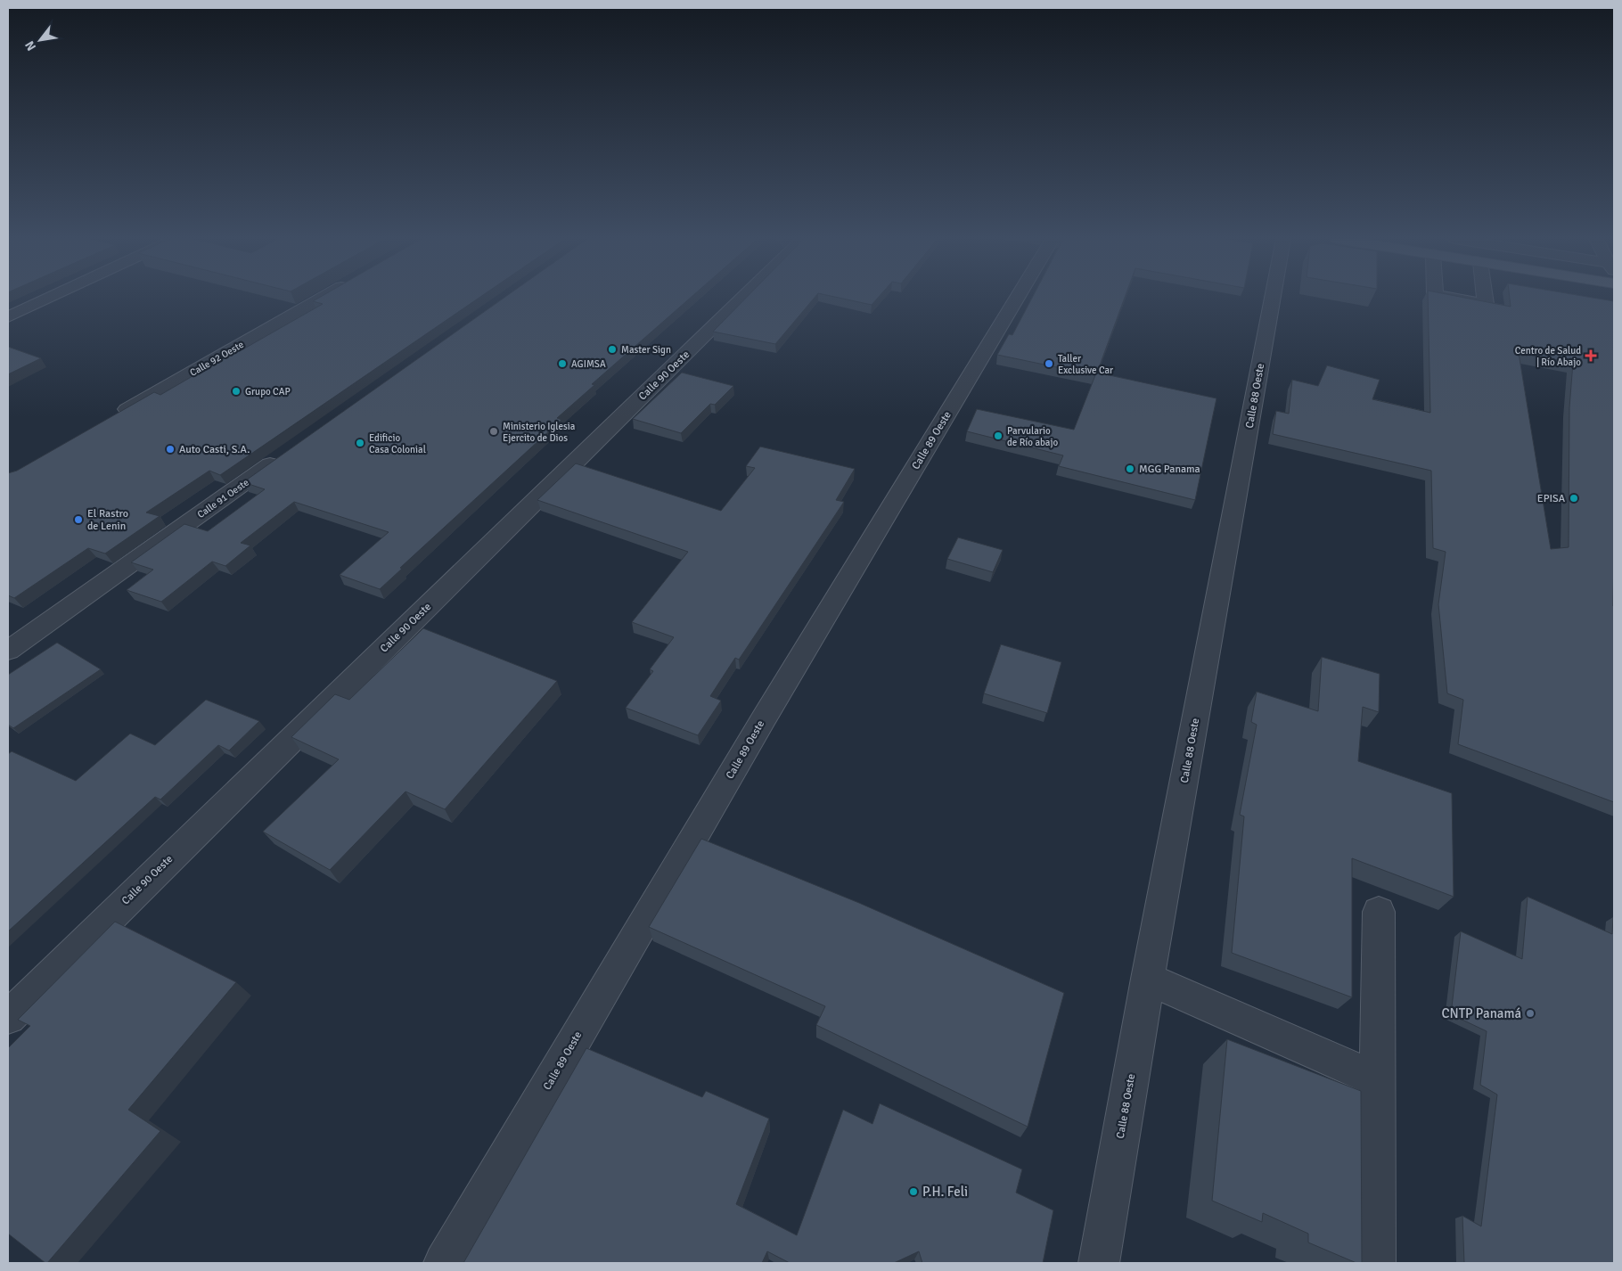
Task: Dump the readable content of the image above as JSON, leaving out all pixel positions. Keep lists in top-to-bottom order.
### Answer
{
  "streets": {
    "street": [
      "Calle 92 Oeste",
      "Calle 90 Oeste",
      "Calle 88 Oeste",
      "Calle 89 Oeste",
      "Calle 91 Oeste"
    ]
  },
  "places": {
    "other": [
      "Master Sign",
      "AGIMSA",
      "Taller Exclusive Car",
      "Grupo CAP",
      "Ministerio Iglesia Ejercito de Dios",
      "Parvulario de Río abajo",
      "Edificio Casa Colonial",
      "Auto Casti, S.A.",
      "MGG Panama",
      "EPISA",
      "El Rastro de Lenin",
      "CNTP Panamá",
      "P.H. Feli"
    ],
    "health": ["Centro de Salud | Río Abajo"]
  },
  "north": "bottom left"
}
